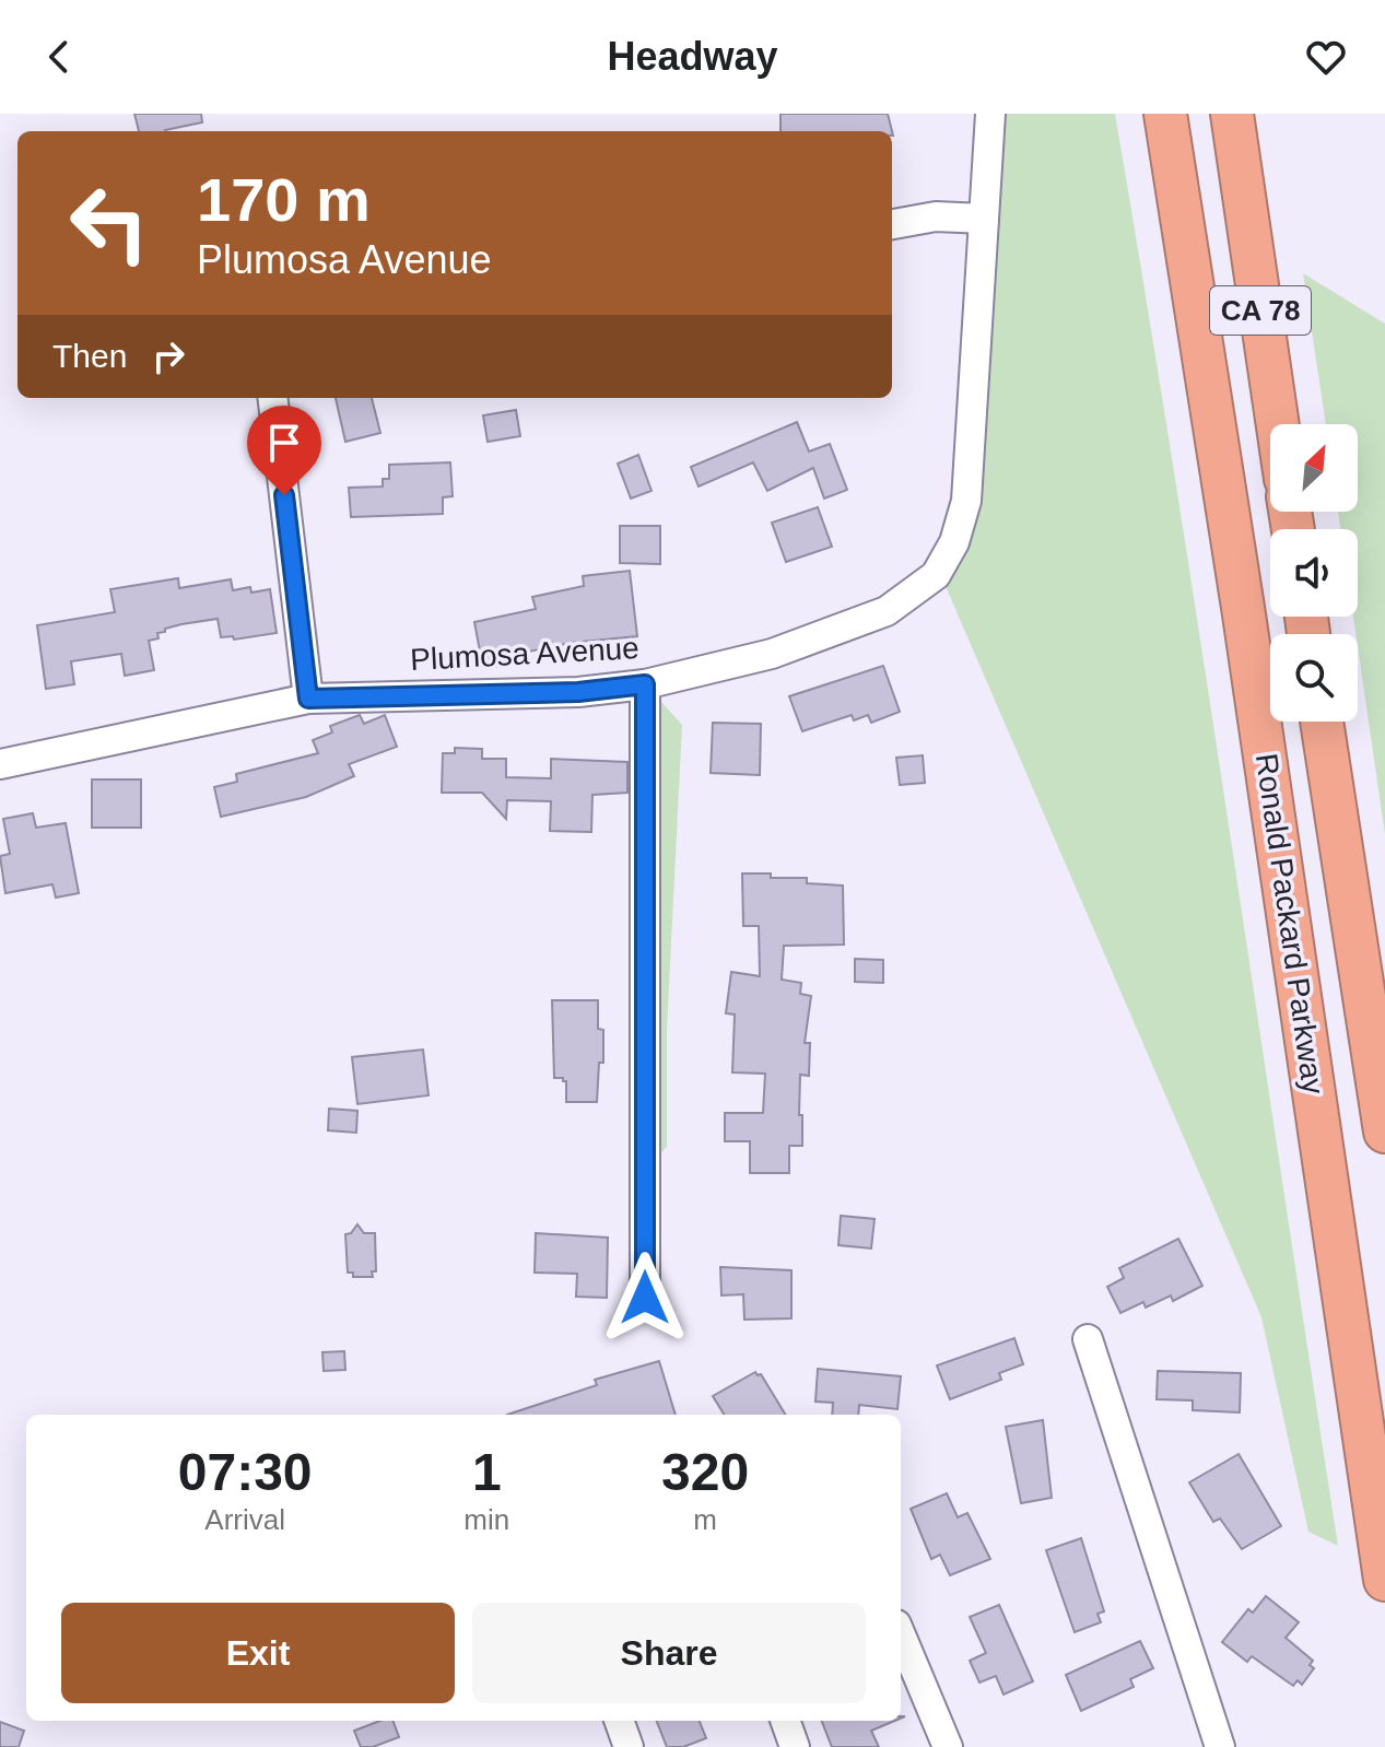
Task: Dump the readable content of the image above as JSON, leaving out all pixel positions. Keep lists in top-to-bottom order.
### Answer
{
  "streets": {
    "highway": ["CA 78", "Ronald Packard Parkway"],
    "street": ["Plumosa Avenue"]
  },
  "north": "top right",
  "page": {
    "header": "Headway",
    "turn": ["170 m", "Plumosa Avenue"],
    "then": "Then",
    "eta": [
      "07:30",
      "Arrival",
      "1",
      "min",
      "320",
      "m"
    ],
    "buttons": ["Exit", "Share"]
  }
}
